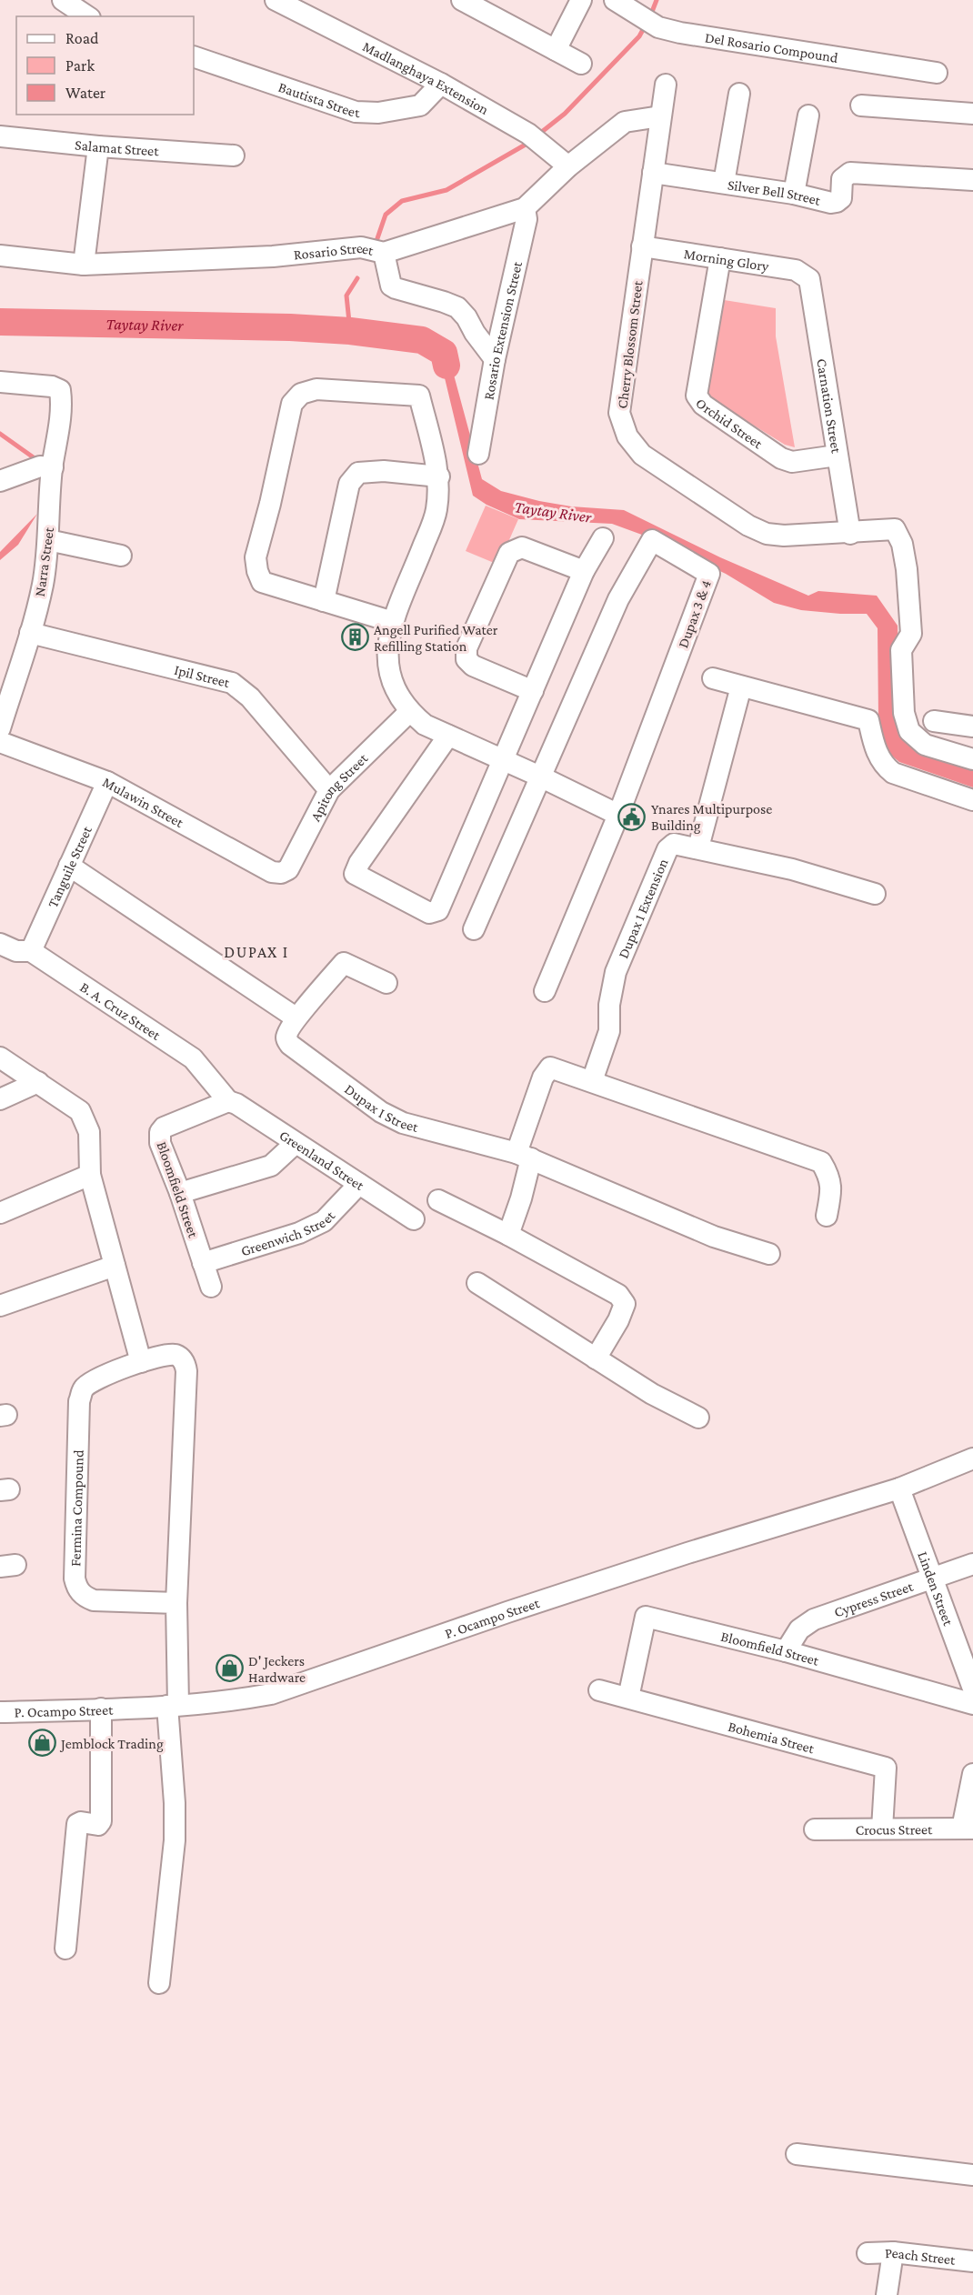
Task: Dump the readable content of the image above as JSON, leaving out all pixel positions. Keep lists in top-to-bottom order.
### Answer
{
  "streets": {
    "street": [
      "Del Rosario Compound",
      "Madlanghaya Extension",
      "Bautista Street",
      "Salamat Street",
      "Silver Bell Street",
      "Rosario Street",
      "Morning Glory",
      "Rosario Extension Street",
      "Cherry Blossom Street",
      "Carnation Street",
      "Orchid Street",
      "Narra Street",
      "Dupax 3 & 4",
      "Ipil Street",
      "Apitong Street",
      "Mulawin Street",
      "Tanguile Street",
      "Dupax 1 Extension",
      "B. A. Cruz Street",
      "Dupax I Street",
      "Greenland Street",
      "Bloomfield Street",
      "Greenwich Street",
      "Fermina Compound",
      "Linden Street",
      "Cypress Street",
      "P. Ocampo Street",
      "Bohemia Street",
      "Crocus Street",
      "Peach Street"
    ]
  },
  "crossings": [
    ["Madlanghaya Extension", "Bautista Street"],
    ["Madlanghaya Extension", "Rosario Street"],
    ["Silver Bell Street", "Cherry Blossom Street"],
    ["Rosario Street", "Rosario Extension Street"],
    ["Rosario Street", "Cherry Blossom Street"],
    ["Morning Glory", "Cherry Blossom Street"],
    ["Morning Glory", "Carnation Street"],
    ["Morning Glory", "Orchid Street"],
    ["Cherry Blossom Street", "Carnation Street"],
    ["Carnation Street", "Orchid Street"],
    ["Narra Street", "Ipil Street"],
    ["Ipil Street", "Apitong Street"],
    ["Apitong Street", "Mulawin Street"],
    ["Mulawin Street", "Tanguile Street"],
    ["Tanguile Street", "B. A. Cruz Street"],
    ["B. A. Cruz Street", "Greenland Street"],
    ["B. A. Cruz Street", "Bloomfield Street"],
    ["Greenland Street", "Bloomfield Street"],
    ["Greenland Street", "Greenwich Street"],
    ["Bloomfield Street", "Greenwich Street"],
    ["Bloomfield Street", "Cypress Street"],
    ["Bloomfield Street", "Bohemia Street"],
    ["Linden Street", "Cypress Street"],
    ["Linden Street", "P. Ocampo Street"],
    ["Bohemia Street", "Crocus Street"]
  ],
  "districts": ["DUPAX I"],
  "water": ["Taytay River"],
  "places": {
    "building": ["Angell Purified Water Refilling Station"],
    "public building": ["Ynares Multipurpose Building"],
    "shop": ["D' Jeckers Hardware", "Jemblock Trading"]
  },
  "legend": ["Road", "Park", "Water"]
}
